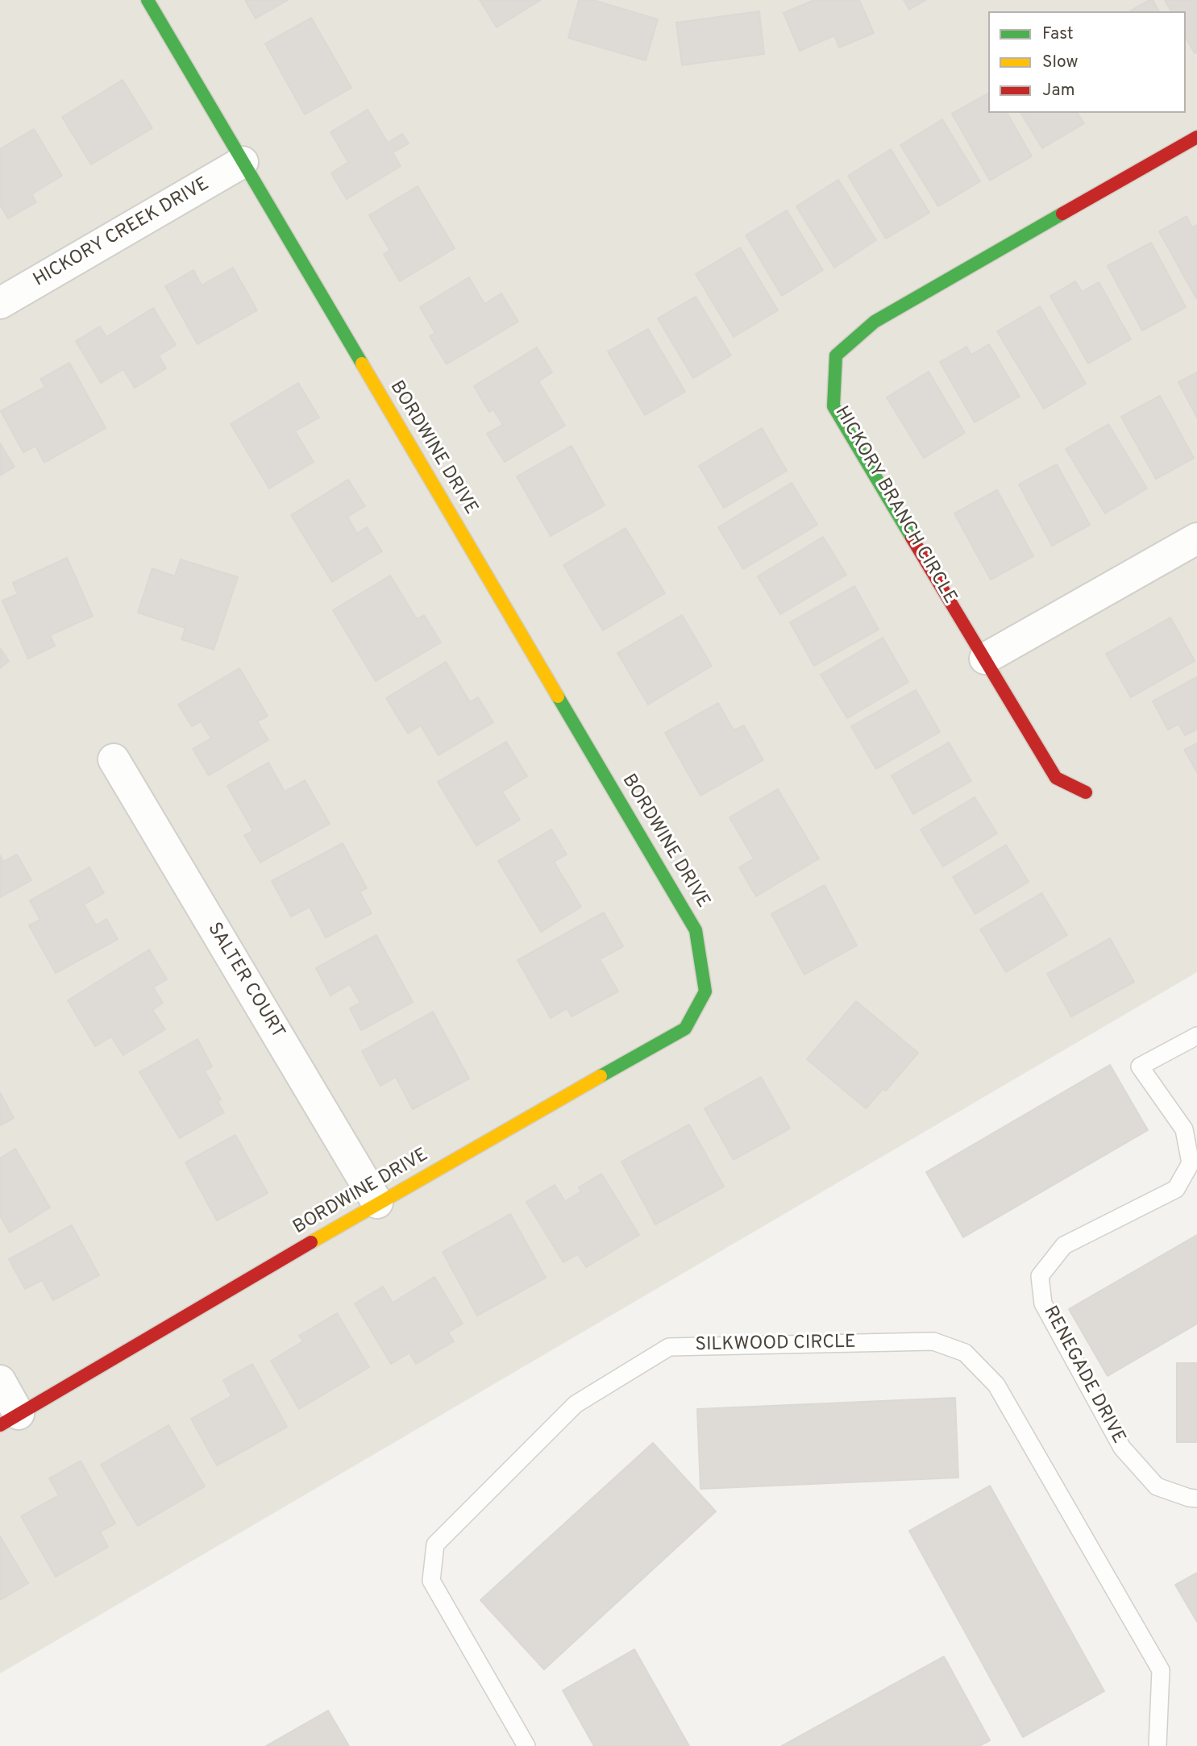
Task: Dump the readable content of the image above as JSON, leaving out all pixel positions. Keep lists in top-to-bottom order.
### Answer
{
  "streets": {
    "street": [
      "HICKORY CREEK DRIVE",
      "BORDWINE DRIVE",
      "HICKORY BRANCH CIRCLE",
      "SALTER COURT"
    ],
    "lane": ["SILKWOOD CIRCLE", "RENEGADE DRIVE"]
  },
  "crossings": [
    ["HICKORY CREEK DRIVE", "BORDWINE DRIVE"],
    ["BORDWINE DRIVE", "SALTER COURT"]
  ],
  "legend": ["Fast", "Slow", "Jam"]
}
